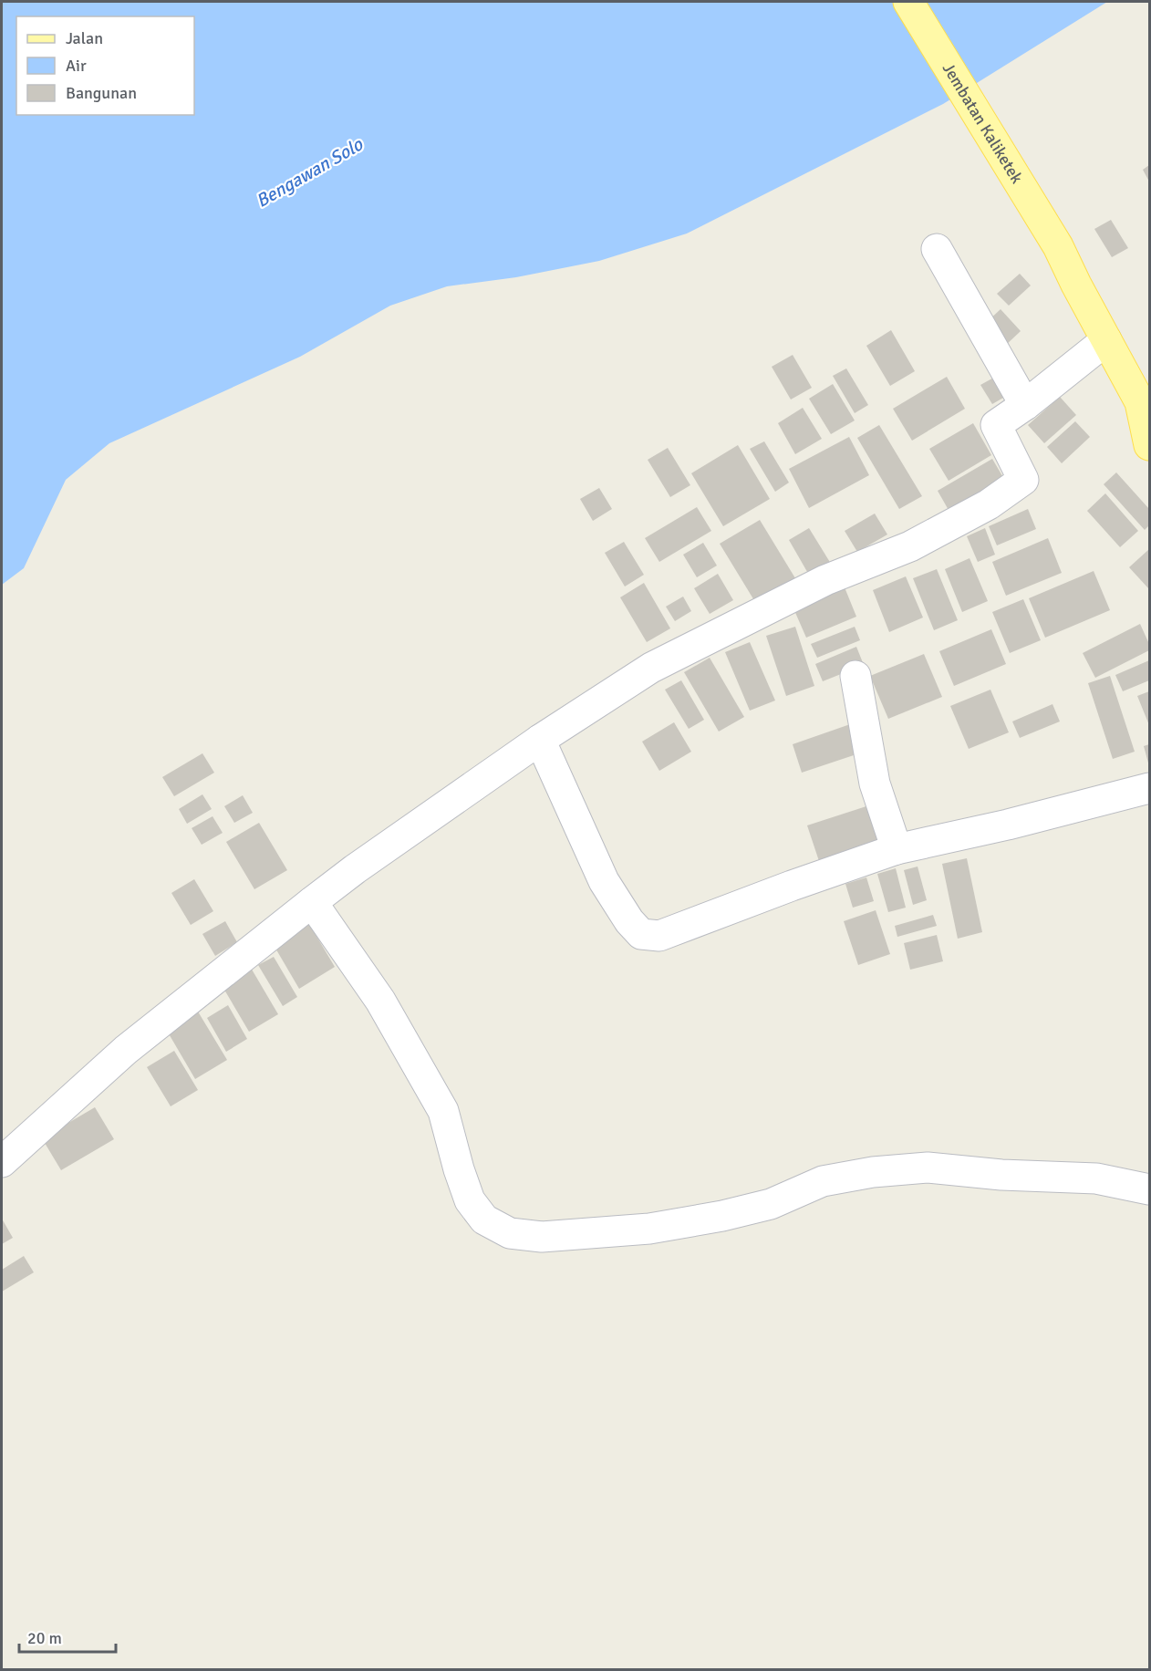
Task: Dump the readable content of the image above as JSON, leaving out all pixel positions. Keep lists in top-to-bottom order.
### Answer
{
  "streets": {
    "main road": ["Jembatan Kaliketek"]
  },
  "water": ["Bengawan Solo"],
  "legend": ["Jalan", "Air", "Bangunan"],
  "scale_bar": "20 m"
}
